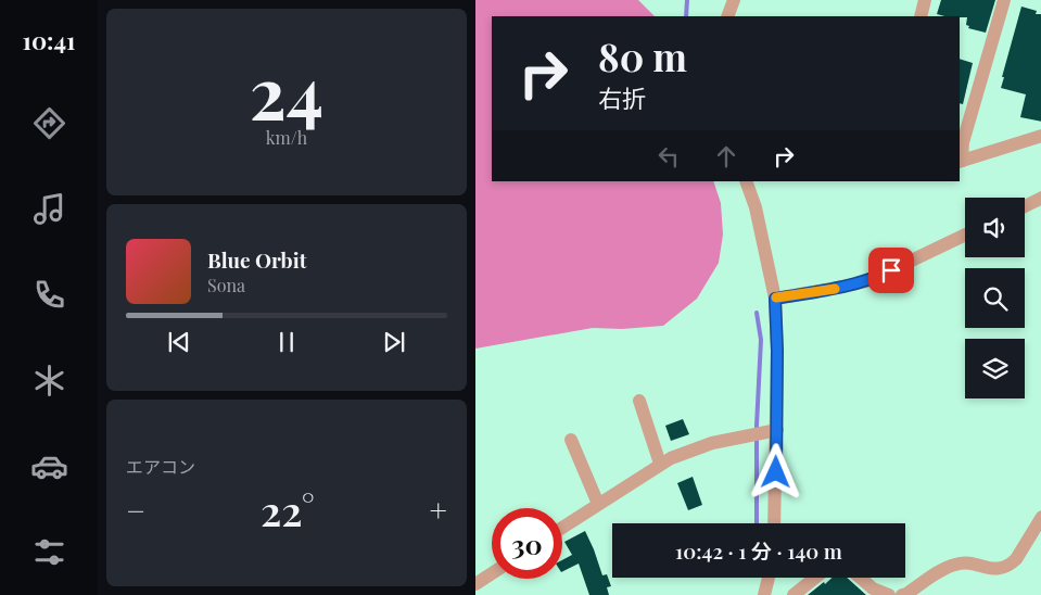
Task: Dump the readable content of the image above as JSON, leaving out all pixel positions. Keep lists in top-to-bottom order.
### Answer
{
  "page": {
    "tabs": "10:41",
    "tile": [
      ["24", "km/h"],
      "エアコン"
    ],
    "turn": ["80 m", "右折"],
    "song": ["Blue Orbit", "Sona"],
    "heat": ["−", "22°", "+"],
    "limit": "30",
    "trip": "10:42 · 1 分 · 140 m"
  }
}
